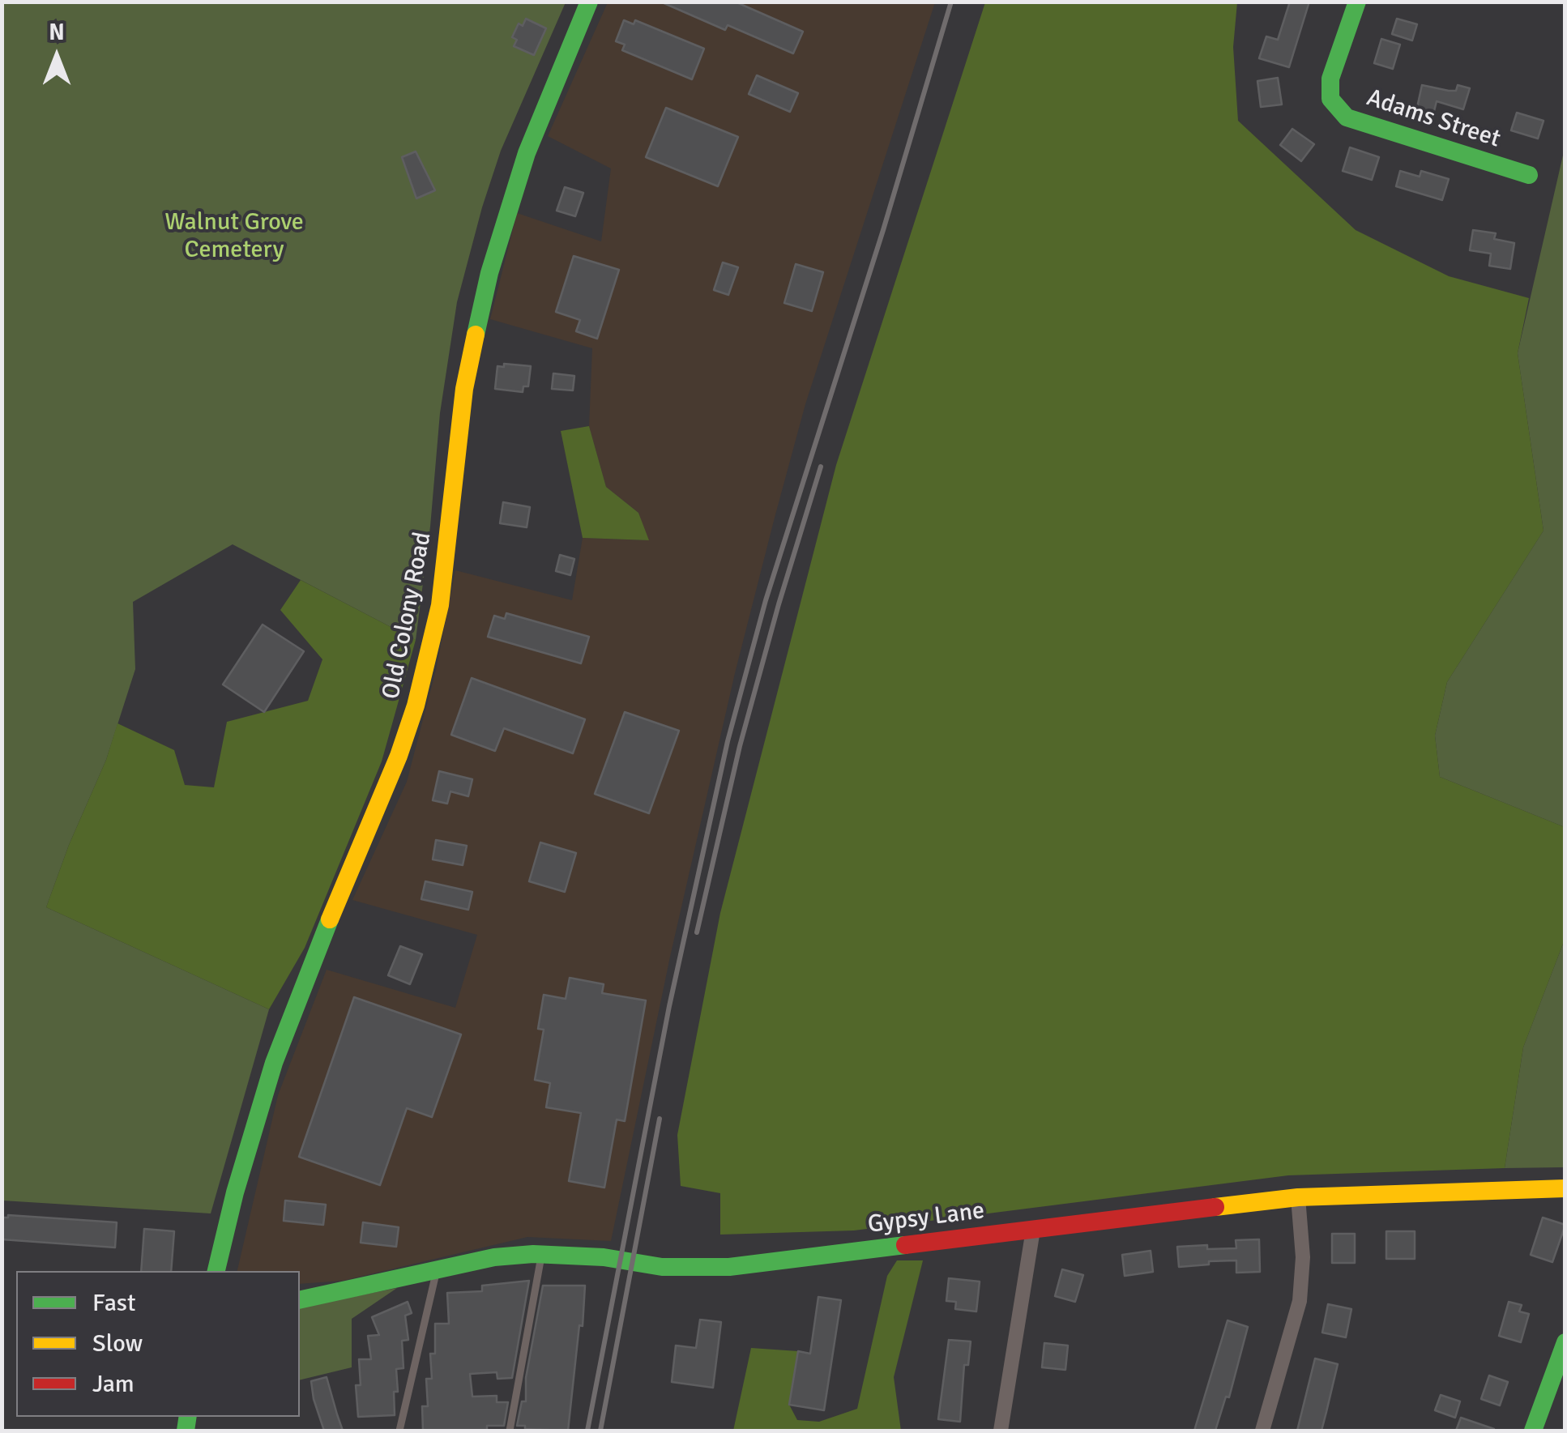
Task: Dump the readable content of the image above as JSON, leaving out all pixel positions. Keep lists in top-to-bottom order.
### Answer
{
  "streets": {
    "street": ["Adams Street", "Old Colony Road", "Gypsy Lane"]
  },
  "parks": ["Walnut Grove Cemetery"],
  "legend": ["Fast", "Slow", "Jam"],
  "north": "top"
}
